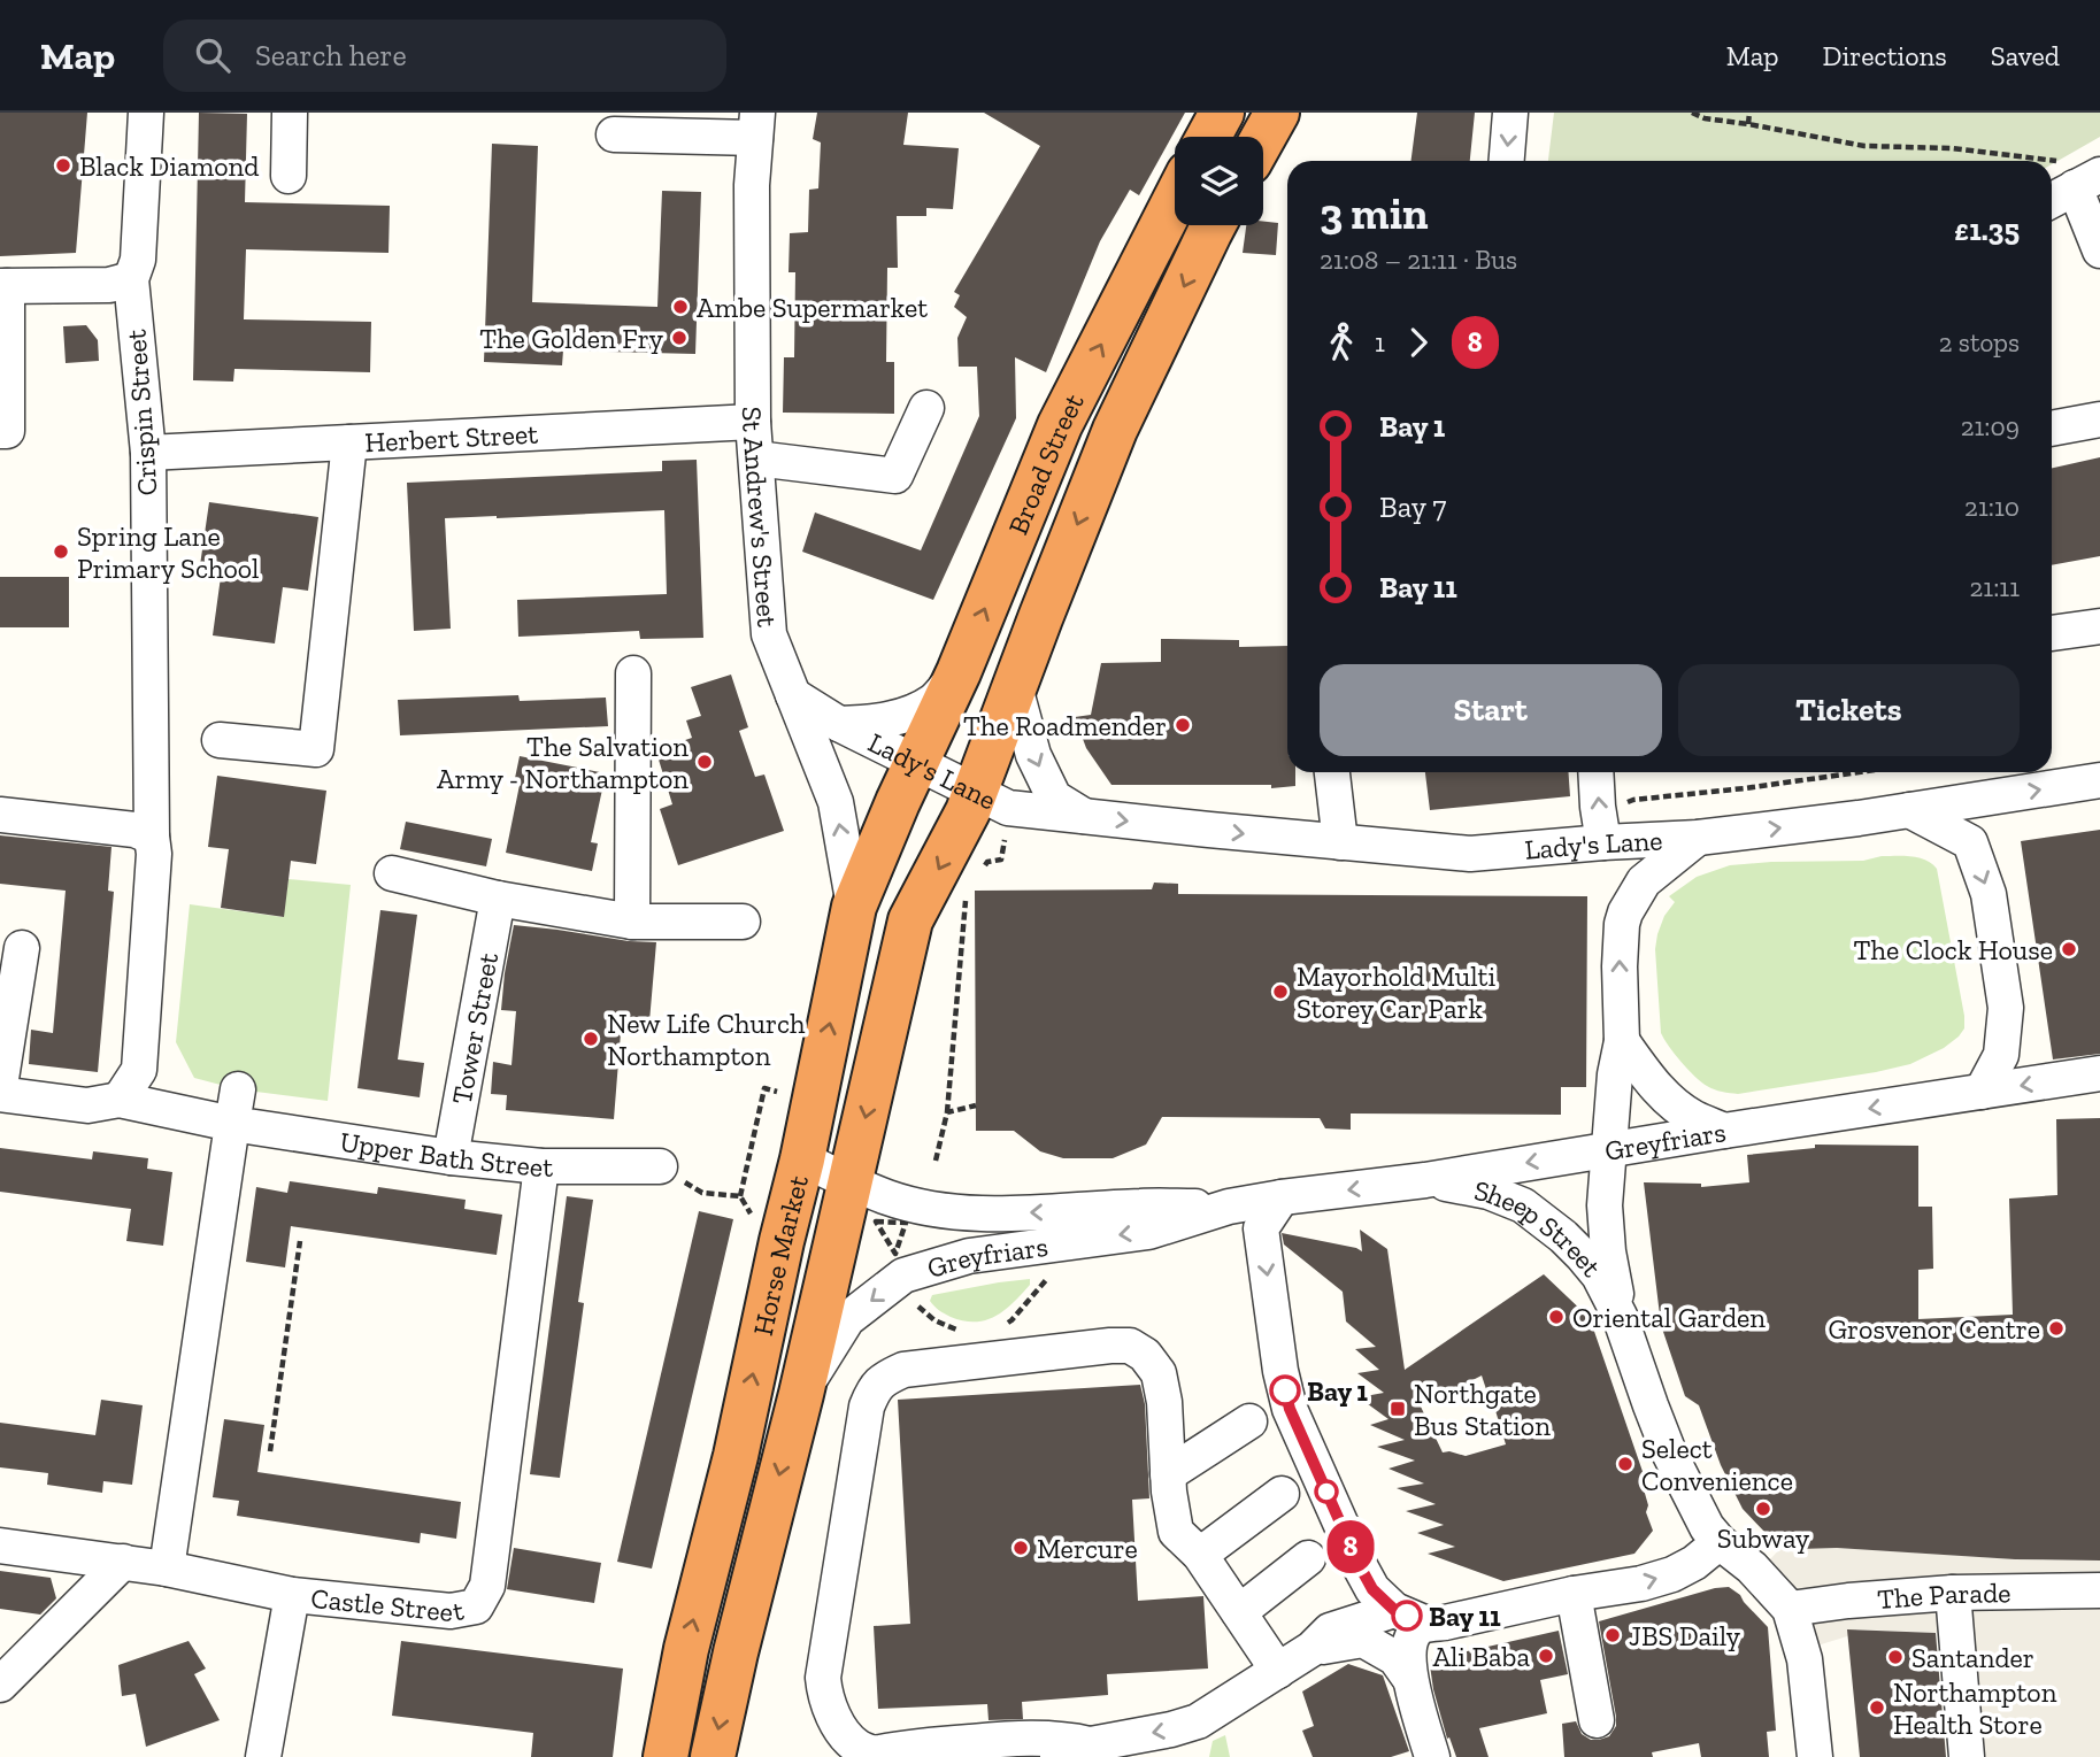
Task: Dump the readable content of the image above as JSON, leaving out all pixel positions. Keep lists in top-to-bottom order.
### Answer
{
  "streets": {
    "highway": ["Broad Street", "Horse Market"],
    "street": [
      "Crispin Street",
      "Herbert Street",
      "St Andrew's Street",
      "Lady's Lane",
      "Tower Street",
      "Greyfriars",
      "Upper Bath Street",
      "Sheep Street",
      "The Parade",
      "Castle Street"
    ]
  },
  "crossings": [
    ["Crispin Street", "Herbert Street"],
    ["Crispin Street", "Upper Bath Street"],
    ["Herbert Street", "St Andrew's Street"],
    ["Broad Street", "Lady's Lane"],
    ["Broad Street", "Horse Market"],
    ["St Andrew's Street", "Lady's Lane"],
    ["St Andrew's Street", "Horse Market"],
    ["Lady's Lane", "Horse Market"],
    ["Tower Street", "Upper Bath Street"],
    ["Greyfriars", "Sheep Street"],
    ["Greyfriars", "Horse Market"],
    ["Upper Bath Street", "Castle Street"],
    ["Sheep Street", "The Parade"]
  ],
  "one_way": ["Broad Street", "Greyfriars"],
  "places": {
    "other": [
      "Black Diamond",
      "Ambe Supermarket",
      "The Golden Fry",
      "Spring Lane Primary School",
      "The Roadmender",
      "The Salvation Army - Northampton",
      "The Clock House",
      "Mayorhold Multi Storey Car Park",
      "New Life Church Northampton",
      "Oriental Garden",
      "Grosvenor Centre",
      "Bay 1",
      "Select Convenience",
      "Subway",
      "Mercure",
      "Bay 11",
      "JBS Daily",
      "Ali Baba",
      "Santander",
      "Northampton Health Store"
    ],
    "transit": ["Northgate Bus Station"]
  },
  "lines": ["bus line 8"],
  "page": {
    "header": "Map",
    "search": "Search here",
    "nav": ["Map", "Directions", "Saved"],
    "on_map": "8",
    "heading": ["3 min", "21:08 – 21:11 · Bus", "£1.35"],
    "legs": ["1", "8", "2 stops"],
    "list": [
      {
        "name": "Bay 1",
        "value": "21:09"
      },
      {
        "name": "Bay 7",
        "value": "21:10"
      },
      {
        "name": "Bay 11",
        "value": "21:11"
      }
    ],
    "buttons": ["Start", "Tickets"]
  }
}
